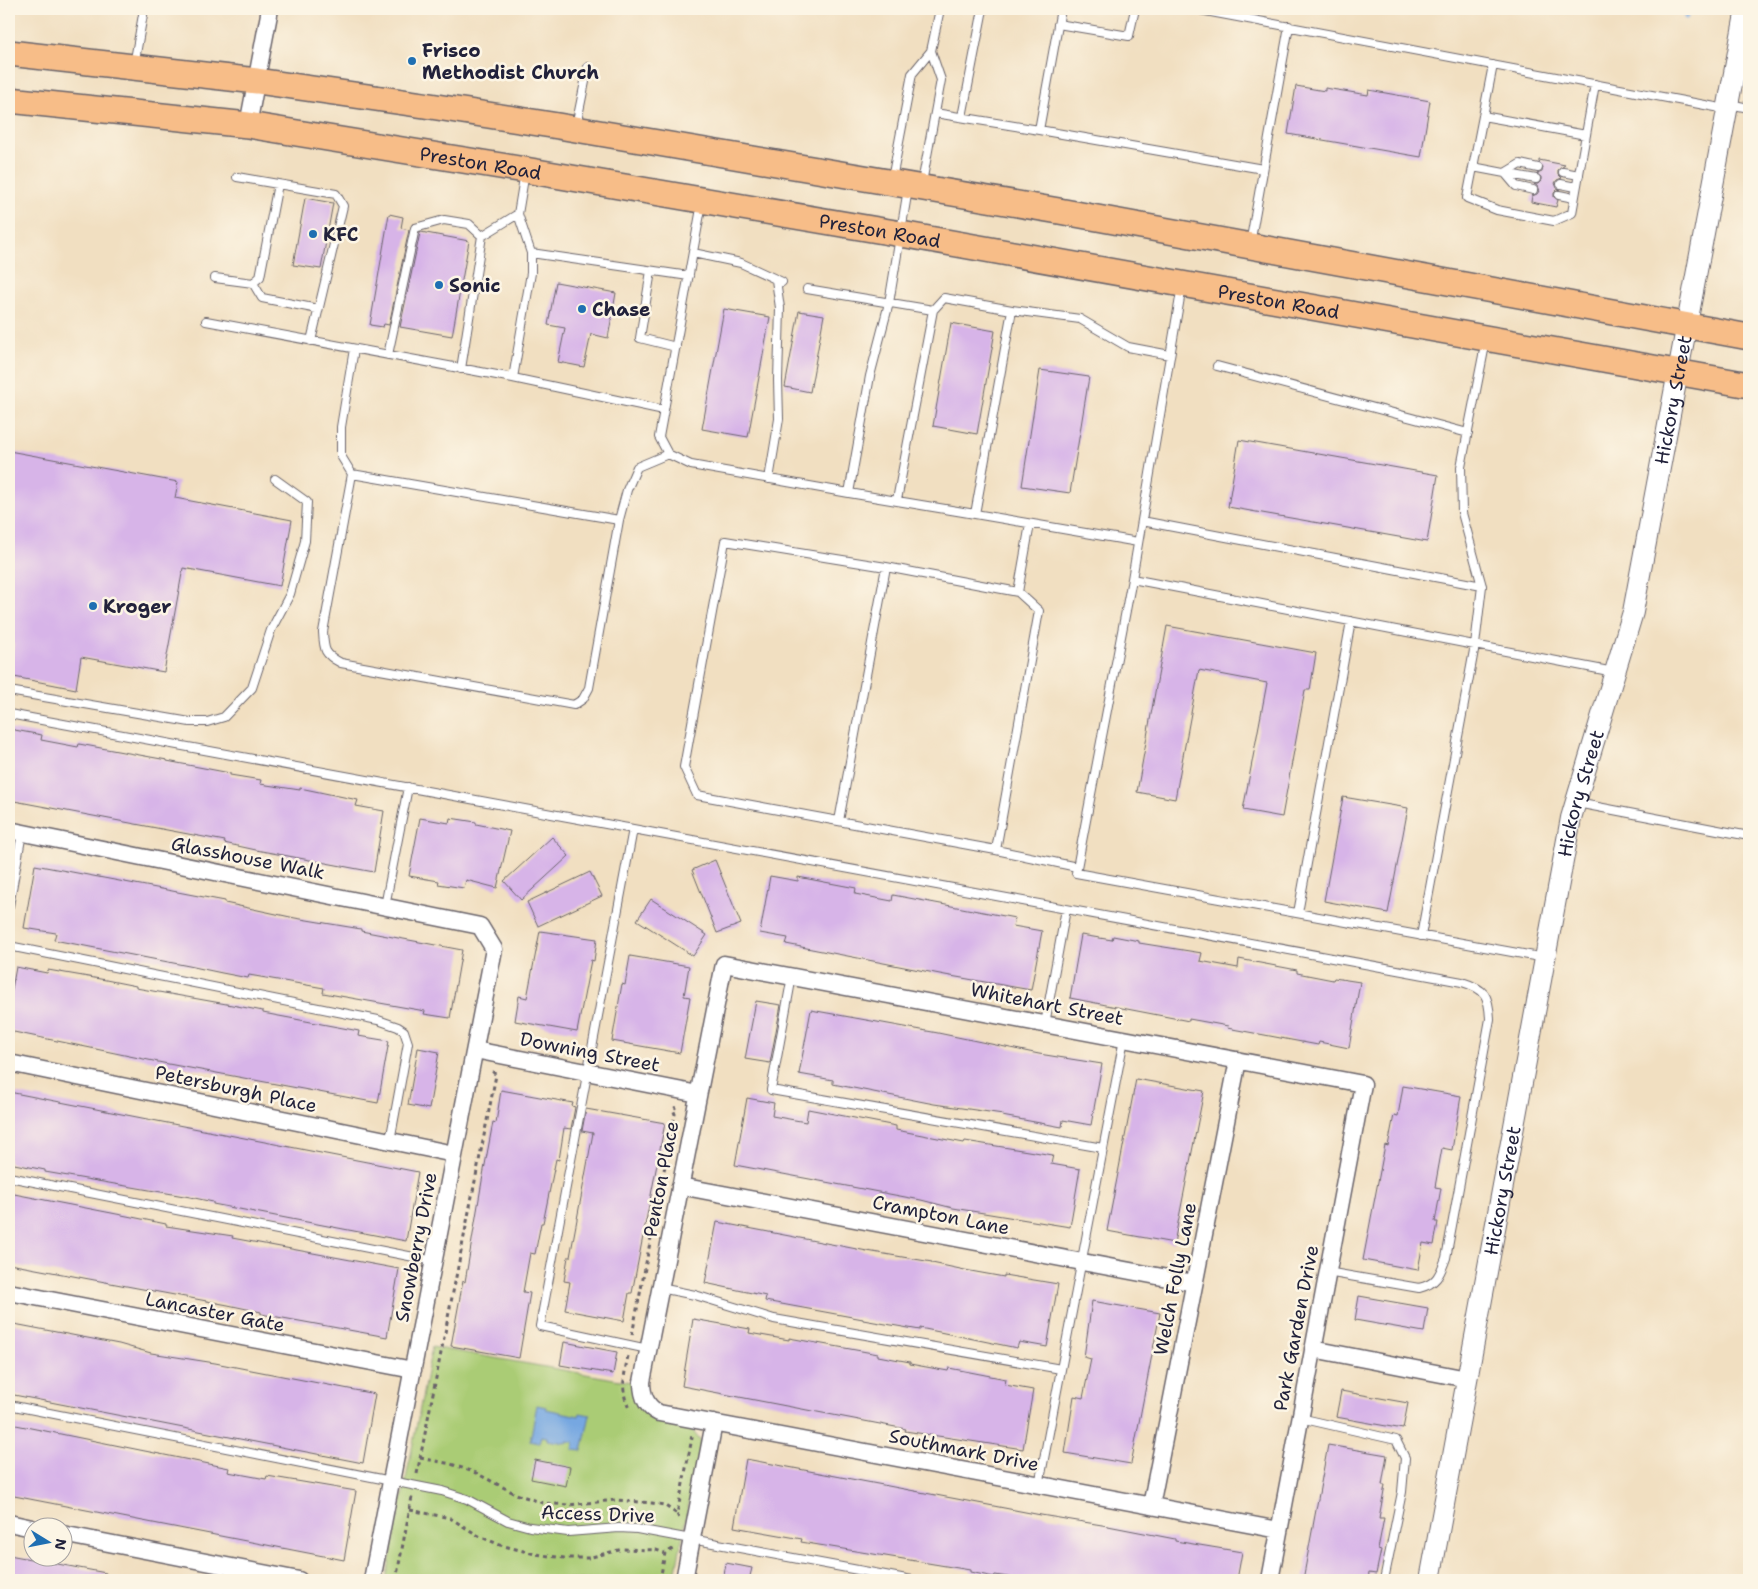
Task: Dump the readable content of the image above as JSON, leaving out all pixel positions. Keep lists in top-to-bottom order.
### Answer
{
  "streets": {
    "main road": ["Preston Road"],
    "street": [
      "Hickory Street",
      "Glasshouse Walk",
      "Whitehart Street",
      "Downing Street",
      "Petersburgh Place",
      "Penton Place",
      "Crampton Lane",
      "Snowberry Drive",
      "Welch Folly Lane",
      "Lancaster Gate",
      "Park Garden Drive",
      "Southmark Drive"
    ],
    "lane": ["Access Drive"]
  },
  "crossings": [
    ["Preston Road", "Hickory Street"],
    ["Glasshouse Walk", "Snowberry Drive"],
    ["Whitehart Street", "Penton Place"],
    ["Whitehart Street", "Welch Folly Lane"],
    ["Whitehart Street", "Park Garden Drive"],
    ["Downing Street", "Penton Place"],
    ["Downing Street", "Snowberry Drive"],
    ["Petersburgh Place", "Snowberry Drive"],
    ["Penton Place", "Crampton Lane"],
    ["Penton Place", "Southmark Drive"],
    ["Crampton Lane", "Welch Folly Lane"],
    ["Snowberry Drive", "Lancaster Gate"],
    ["Snowberry Drive", "Access Drive"],
    ["Welch Folly Lane", "Southmark Drive"],
    ["Park Garden Drive", "Southmark Drive"]
  ],
  "places": [
    "Frisco Methodist Church",
    "KFC",
    "Sonic",
    "Chase",
    "Kroger"
  ],
  "north": "right"
}
